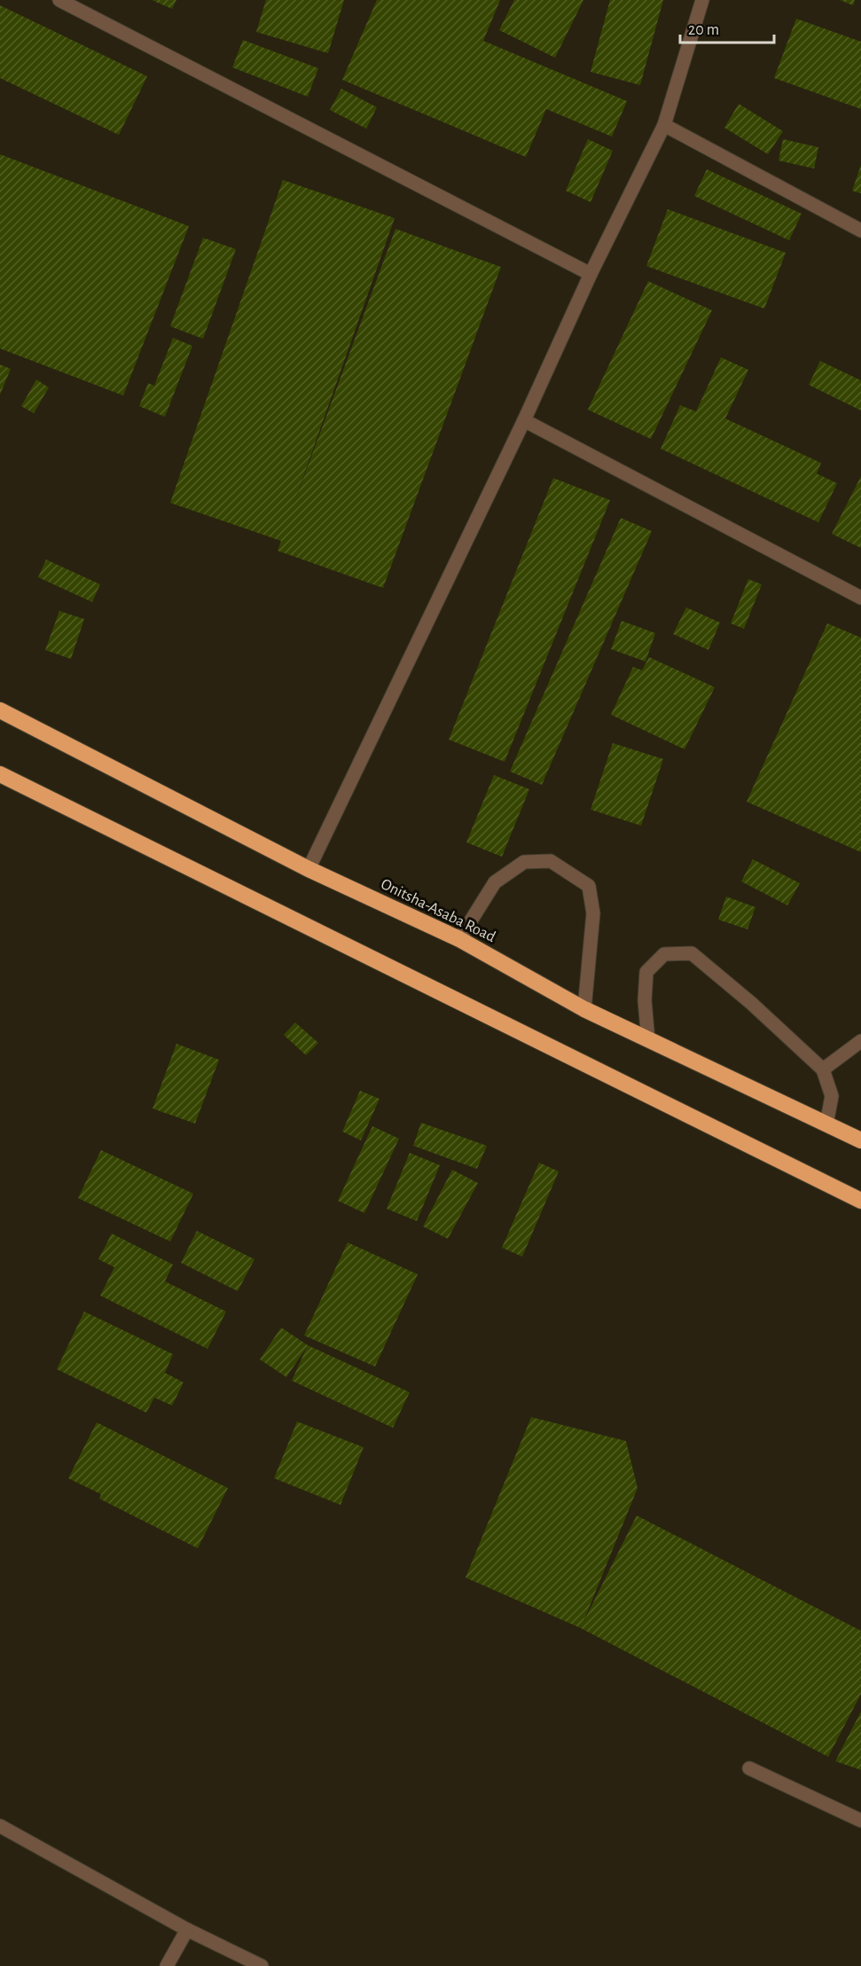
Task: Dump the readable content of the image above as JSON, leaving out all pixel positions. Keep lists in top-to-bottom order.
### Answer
{
  "streets": {
    "highway": ["Onitsha-Asaba Road"]
  },
  "scale_bar": "20 m"
}
